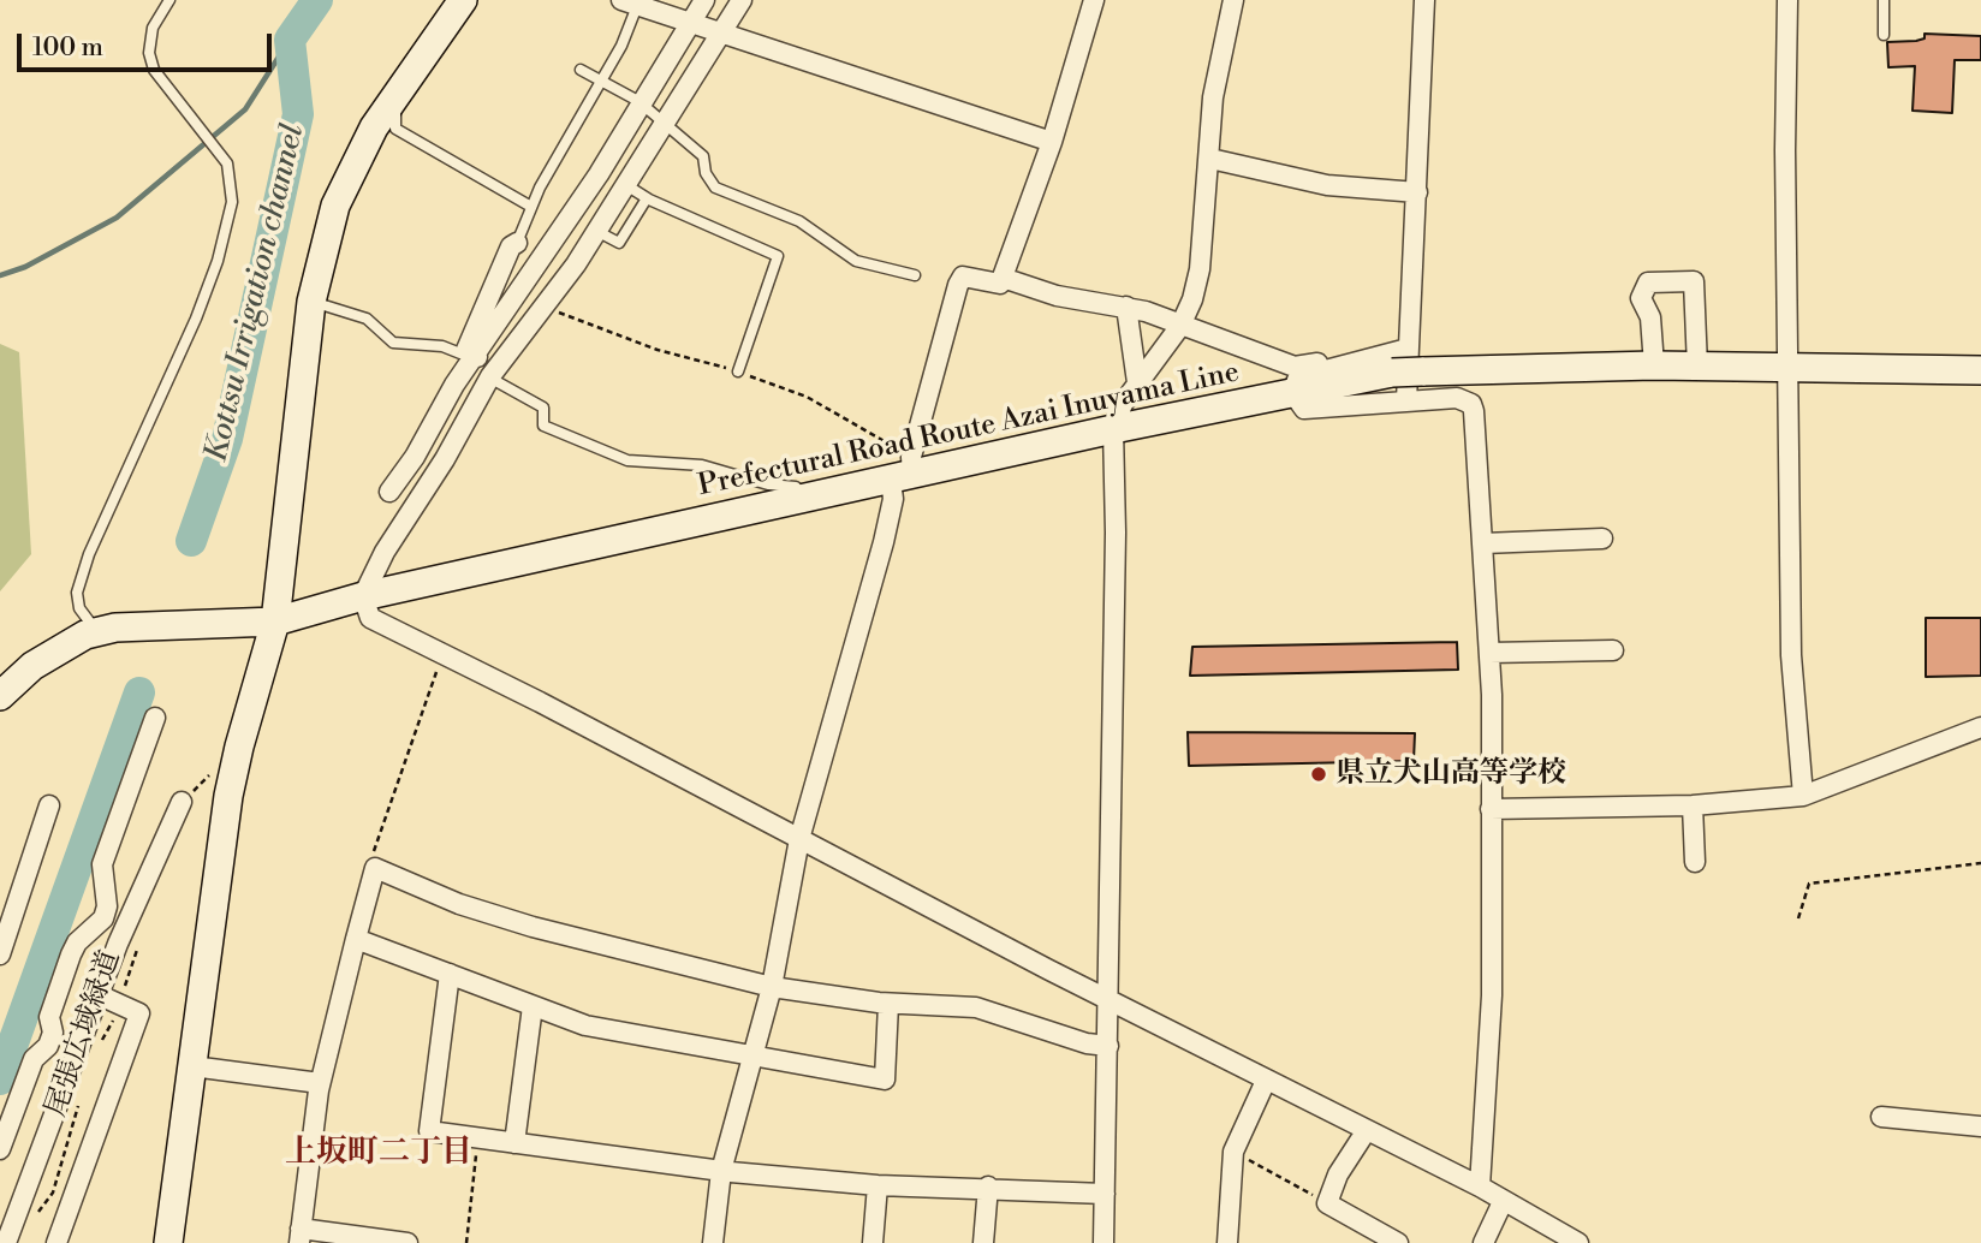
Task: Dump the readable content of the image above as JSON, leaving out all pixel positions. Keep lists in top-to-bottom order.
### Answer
{
  "streets": {
    "main road": ["Prefectural Road Route Azai Inuyama Line"],
    "path": ["尾張広域緑道"]
  },
  "districts": ["上坂町二丁目"],
  "water": ["Kottsu Irrigation channel"],
  "places": ["県立犬山高等学校"],
  "scale_bar": "100 m"
}
